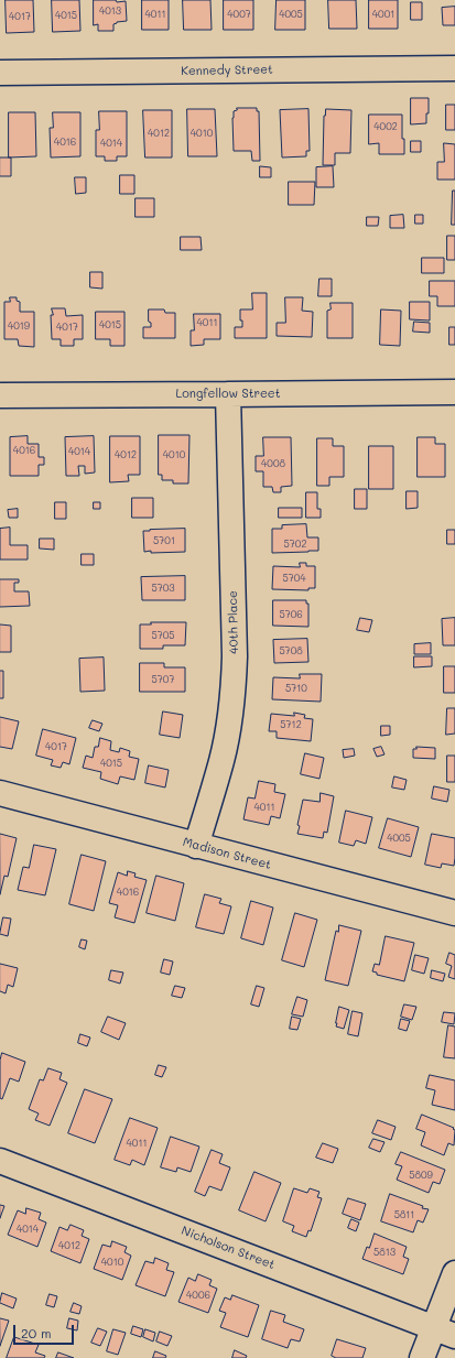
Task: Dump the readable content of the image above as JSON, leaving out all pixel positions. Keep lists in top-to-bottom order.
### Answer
{
  "streets": {
    "street": [
      "Kennedy Street",
      "Longfellow Street",
      "40th Place",
      "Madison Street",
      "Nicholson Street"
    ]
  },
  "crossings": [
    ["Longfellow Street", "40th Place"],
    ["40th Place", "Madison Street"]
  ],
  "house_numbers": [
    "4013",
    "4011",
    "4007",
    "4005",
    "4001",
    "4015",
    "4017",
    "4002",
    "4012",
    "4010",
    "4016",
    "4014",
    "4011",
    "4015",
    "4019",
    "4017",
    "4016",
    "4014",
    "4012",
    "4010",
    "4008",
    "5701",
    "5702",
    "5704",
    "5703",
    "5706",
    "5705",
    "5708",
    "5707",
    "5710",
    "5712",
    "4017",
    "4015",
    "4011",
    "4005",
    "4016",
    "4011",
    "5809",
    "5811",
    "4014",
    "4012",
    "5813",
    "4010",
    "4006"
  ],
  "scale_bar": "20 m"
}
